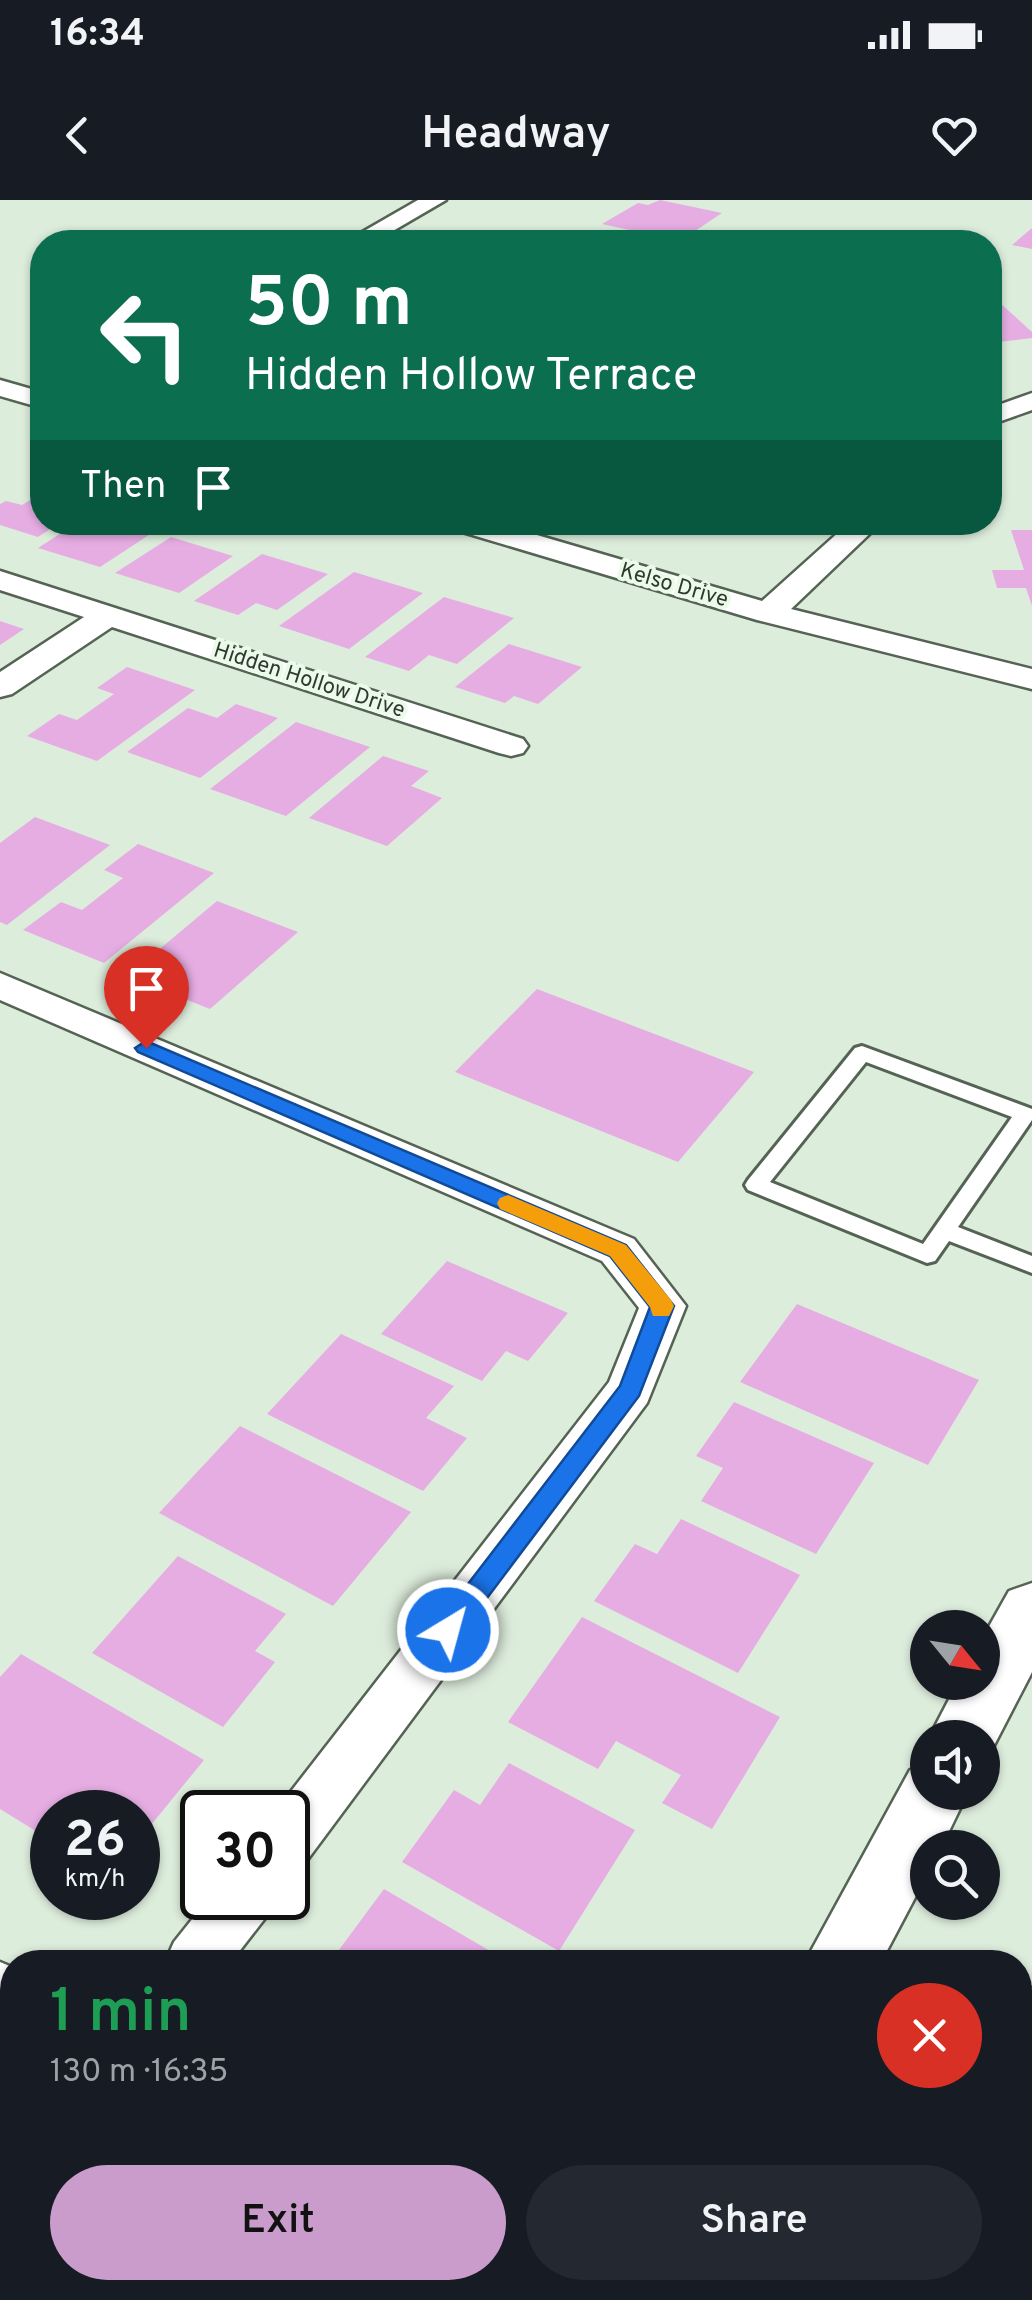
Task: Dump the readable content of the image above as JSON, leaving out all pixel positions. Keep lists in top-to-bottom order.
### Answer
{
  "streets": {
    "street": ["Kelso Drive", "Hidden Hollow Drive"]
  },
  "north": "bottom right",
  "page": {
    "status": "16:34",
    "header": "Headway",
    "turn": ["50 m", "Hidden Hollow Terrace"],
    "then": "Then",
    "speed": "26 km/h",
    "limit": "30",
    "heading": ["1 min", "130 m · 16:35"],
    "buttons": ["Exit", "Share"]
  }
}
